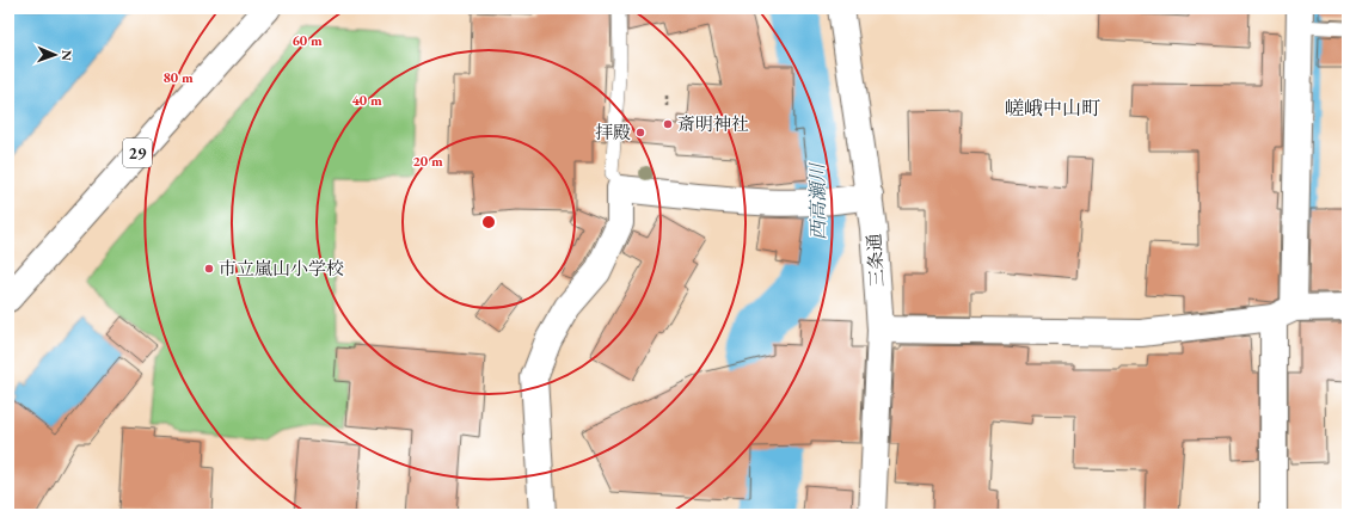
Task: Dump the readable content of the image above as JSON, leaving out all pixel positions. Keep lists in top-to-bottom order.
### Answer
{
  "streets": {
    "street": ["29", "三条通"]
  },
  "districts": ["嵯峨中山町"],
  "water": ["西高瀬川"],
  "places": ["斎明神社", "拝殿", "市立嵐山小学校"],
  "north": "right",
  "rings": [
    "60 m",
    "80 m",
    "40 m",
    "20 m"
  ]
}
